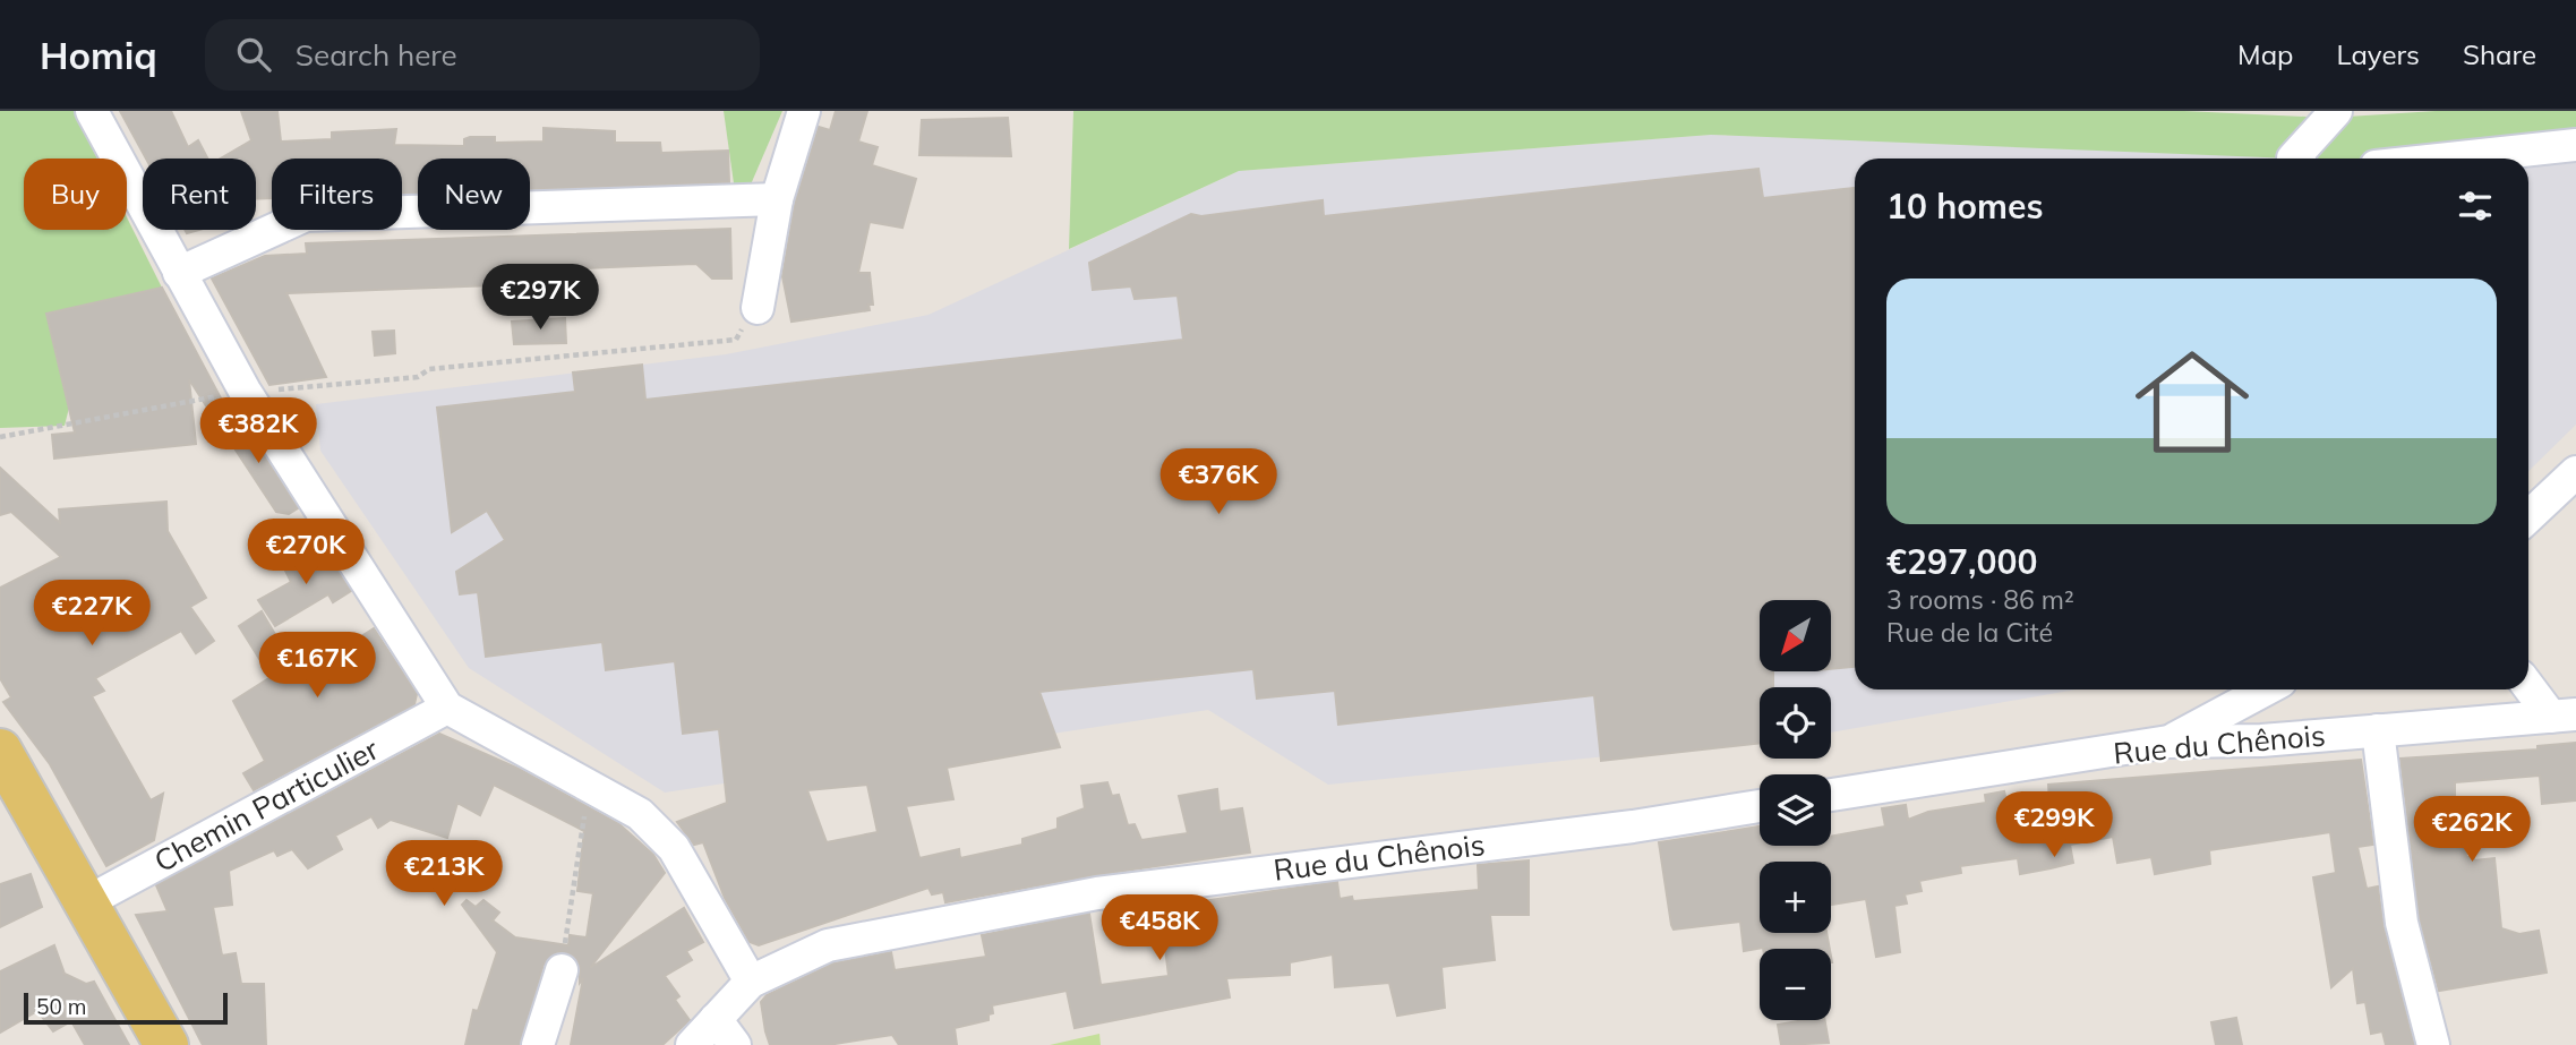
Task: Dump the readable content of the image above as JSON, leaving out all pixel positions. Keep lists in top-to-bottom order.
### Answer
{
  "streets": {
    "street": ["Rue du Chênois", "Chemin Particulier"]
  },
  "scale_bar": "50 m",
  "north": "bottom left",
  "page": {
    "header": "Homiq",
    "search": "Search here",
    "nav": ["Map", "Layers", "Share"],
    "chip": [
      "Buy",
      "Rent",
      "Filters",
      "New"
    ],
    "heading": "10 homes",
    "list": [
      {
        "name": "€297,000",
        "note": "3 rooms · 86 m² · Rue de la Cité"
      }
    ],
    "price": [
      "€297K",
      "€382K",
      "€376K",
      "€270K",
      "€227K",
      "€167K",
      "€299K",
      "€262K",
      "€213K",
      "€458K"
    ],
    "map_buttons": ["+", "−"],
    "scale": "50 m"
  }
}
